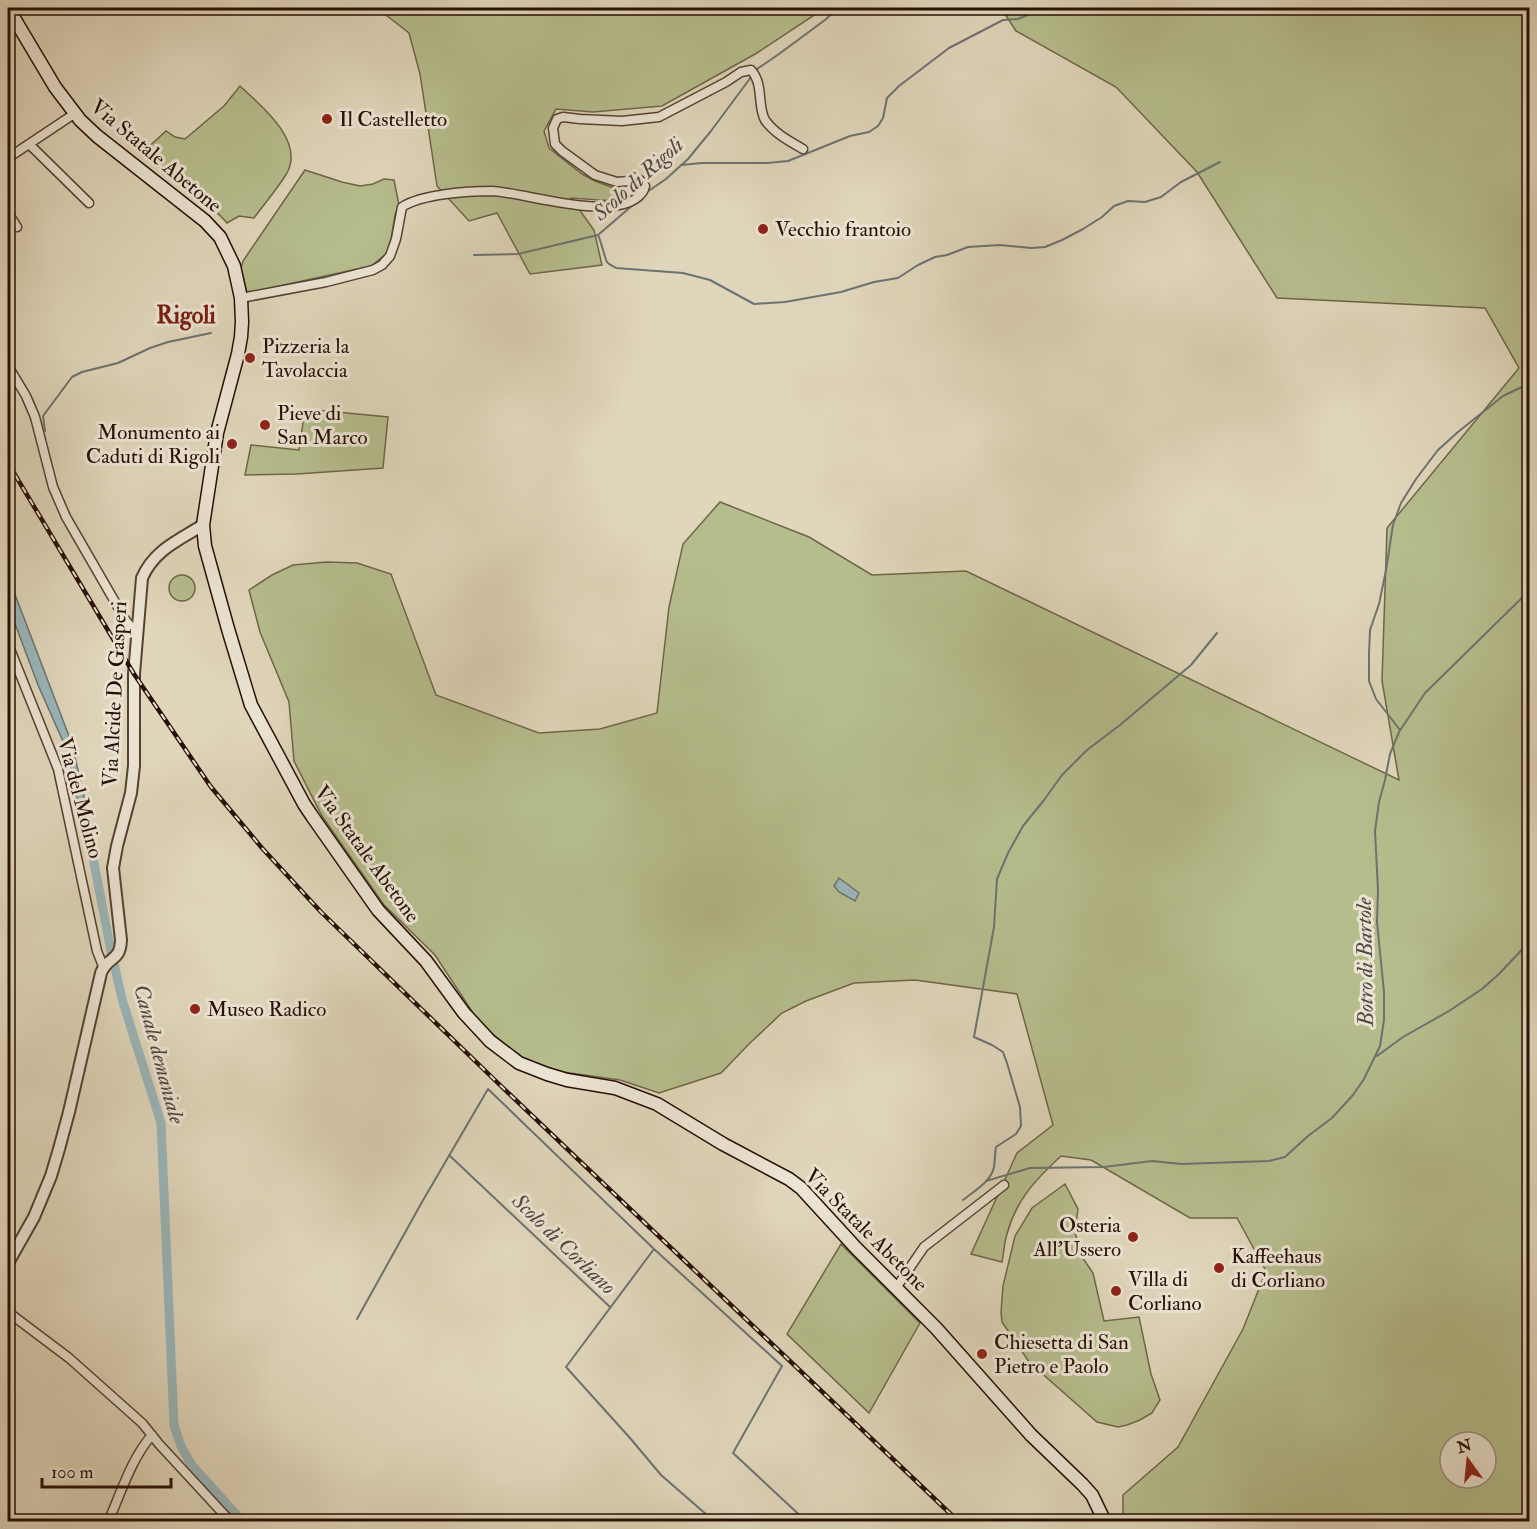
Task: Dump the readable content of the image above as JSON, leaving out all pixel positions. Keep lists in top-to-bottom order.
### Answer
{
  "streets": {
    "main road": ["Via Statale Abetone"],
    "street": ["Via Alcide De Gasperi", "Via del Molino"]
  },
  "crossings": [
    ["Via Statale Abetone", "Via Alcide De Gasperi"],
    ["Via Alcide De Gasperi", "Via del Molino"]
  ],
  "districts": ["Rigoli"],
  "water": [
    "Scolo di Rigoli",
    "Botro di Bartole",
    "Canale demaniale",
    "Scolo di Corliano"
  ],
  "places": [
    "Il Castelletto",
    "Vecchio frantoio",
    "Pizzeria la Tavolaccia",
    "Pieve di San Marco",
    "Monumento ai Caduti di Rigoli",
    "Museo Radico",
    "Osteria All’Ussero",
    "Kaffeehaus di Corliano",
    "Villa di Corliano",
    "Chiesetta di San Pietro e Paolo"
  ],
  "scale_bar": "100 m",
  "north": "top"
}
